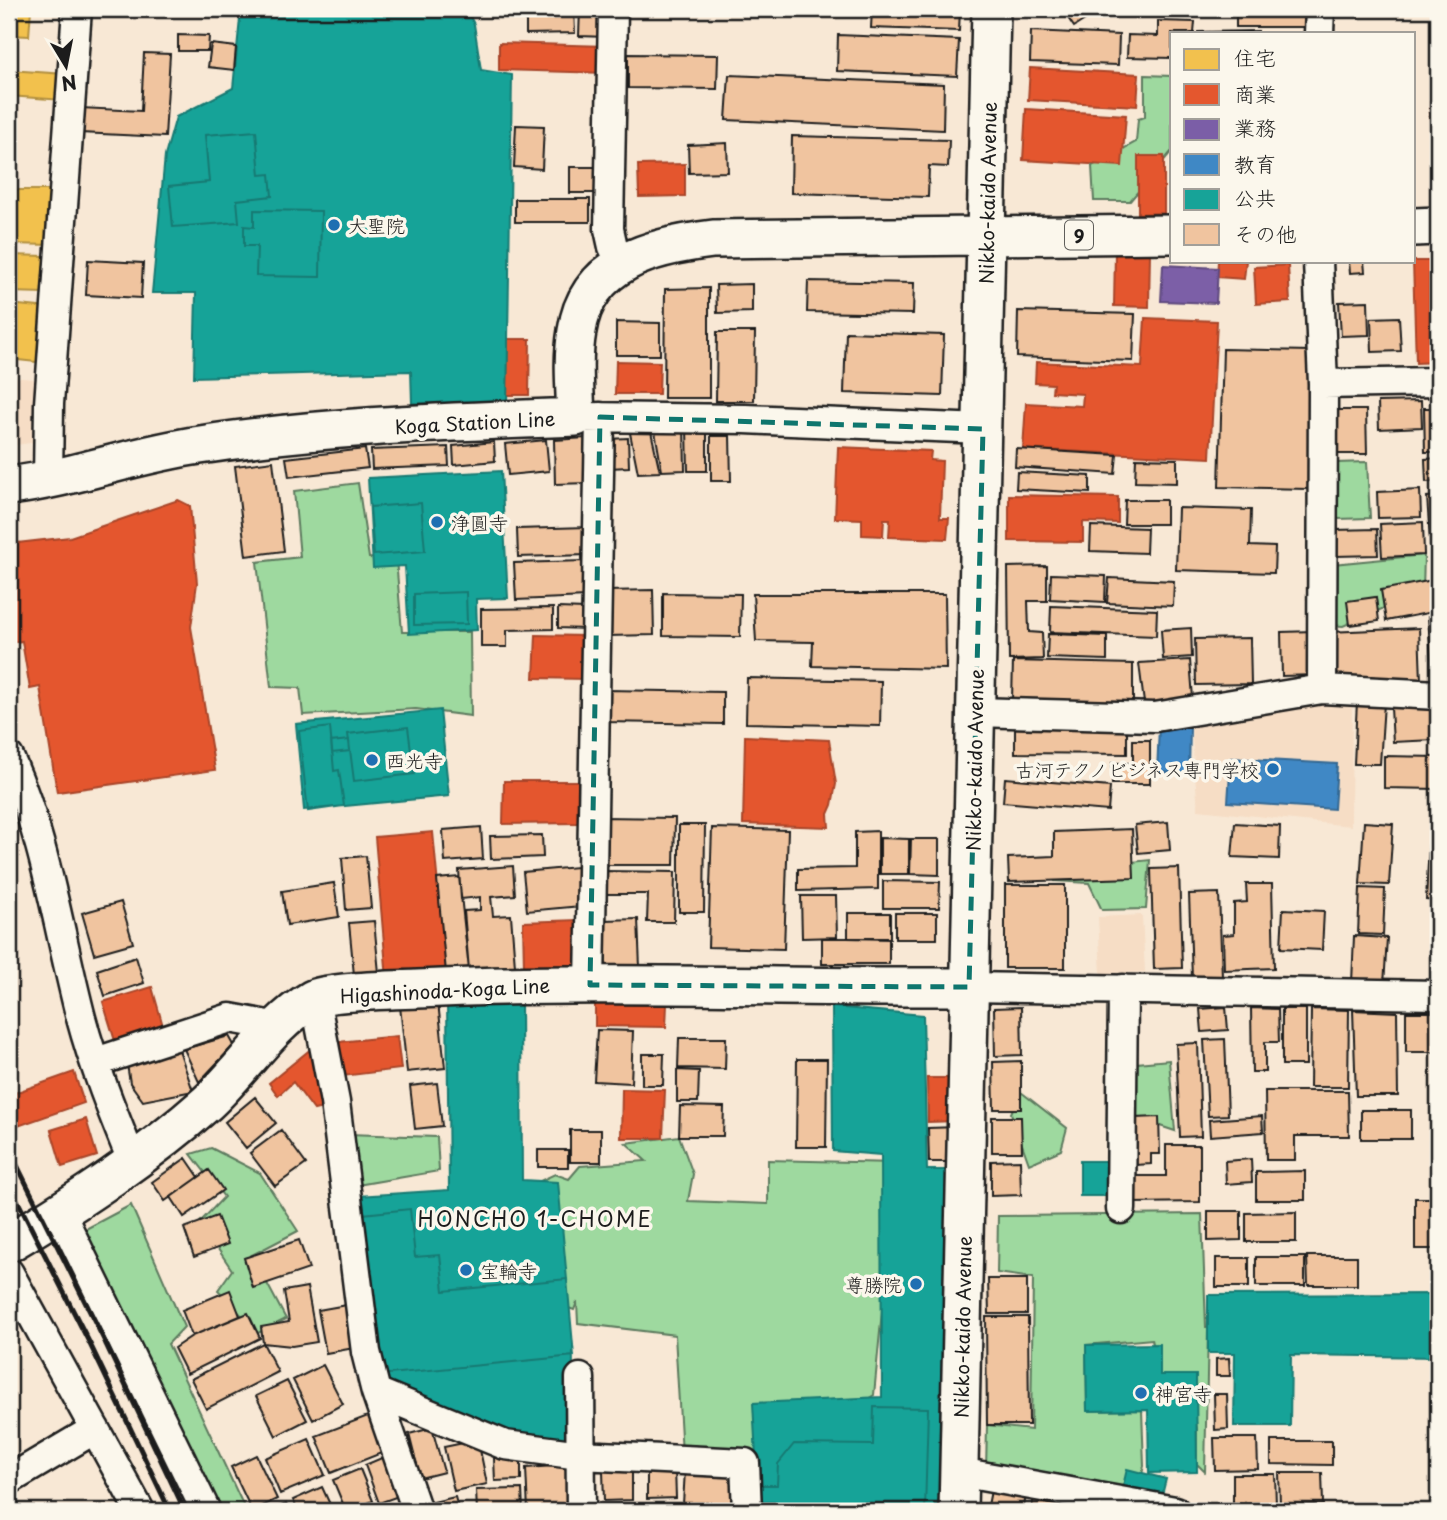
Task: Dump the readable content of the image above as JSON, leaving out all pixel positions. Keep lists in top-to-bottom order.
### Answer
{
  "streets": {
    "main road": [
      "Nikko-kaido Avenue",
      "9",
      "Koga Station Line",
      "Higashinoda-Koga Line"
    ]
  },
  "crossings": [
    ["Nikko-kaido Avenue", "9"],
    ["Nikko-kaido Avenue", "Koga Station Line"],
    ["Nikko-kaido Avenue", "Higashinoda-Koga Line"],
    ["9", "Koga Station Line"]
  ],
  "districts": ["HONCHO 1-CHOME"],
  "places": [
    "大聖院",
    "浄圓寺",
    "西光寺",
    "古河テクノビジネス専門学校",
    "宝輪寺",
    "尊勝院",
    "神宮寺"
  ],
  "legend": [
    "住宅",
    "商業",
    "業務",
    "教育",
    "公共",
    "その他"
  ],
  "north": "bottom"
}
